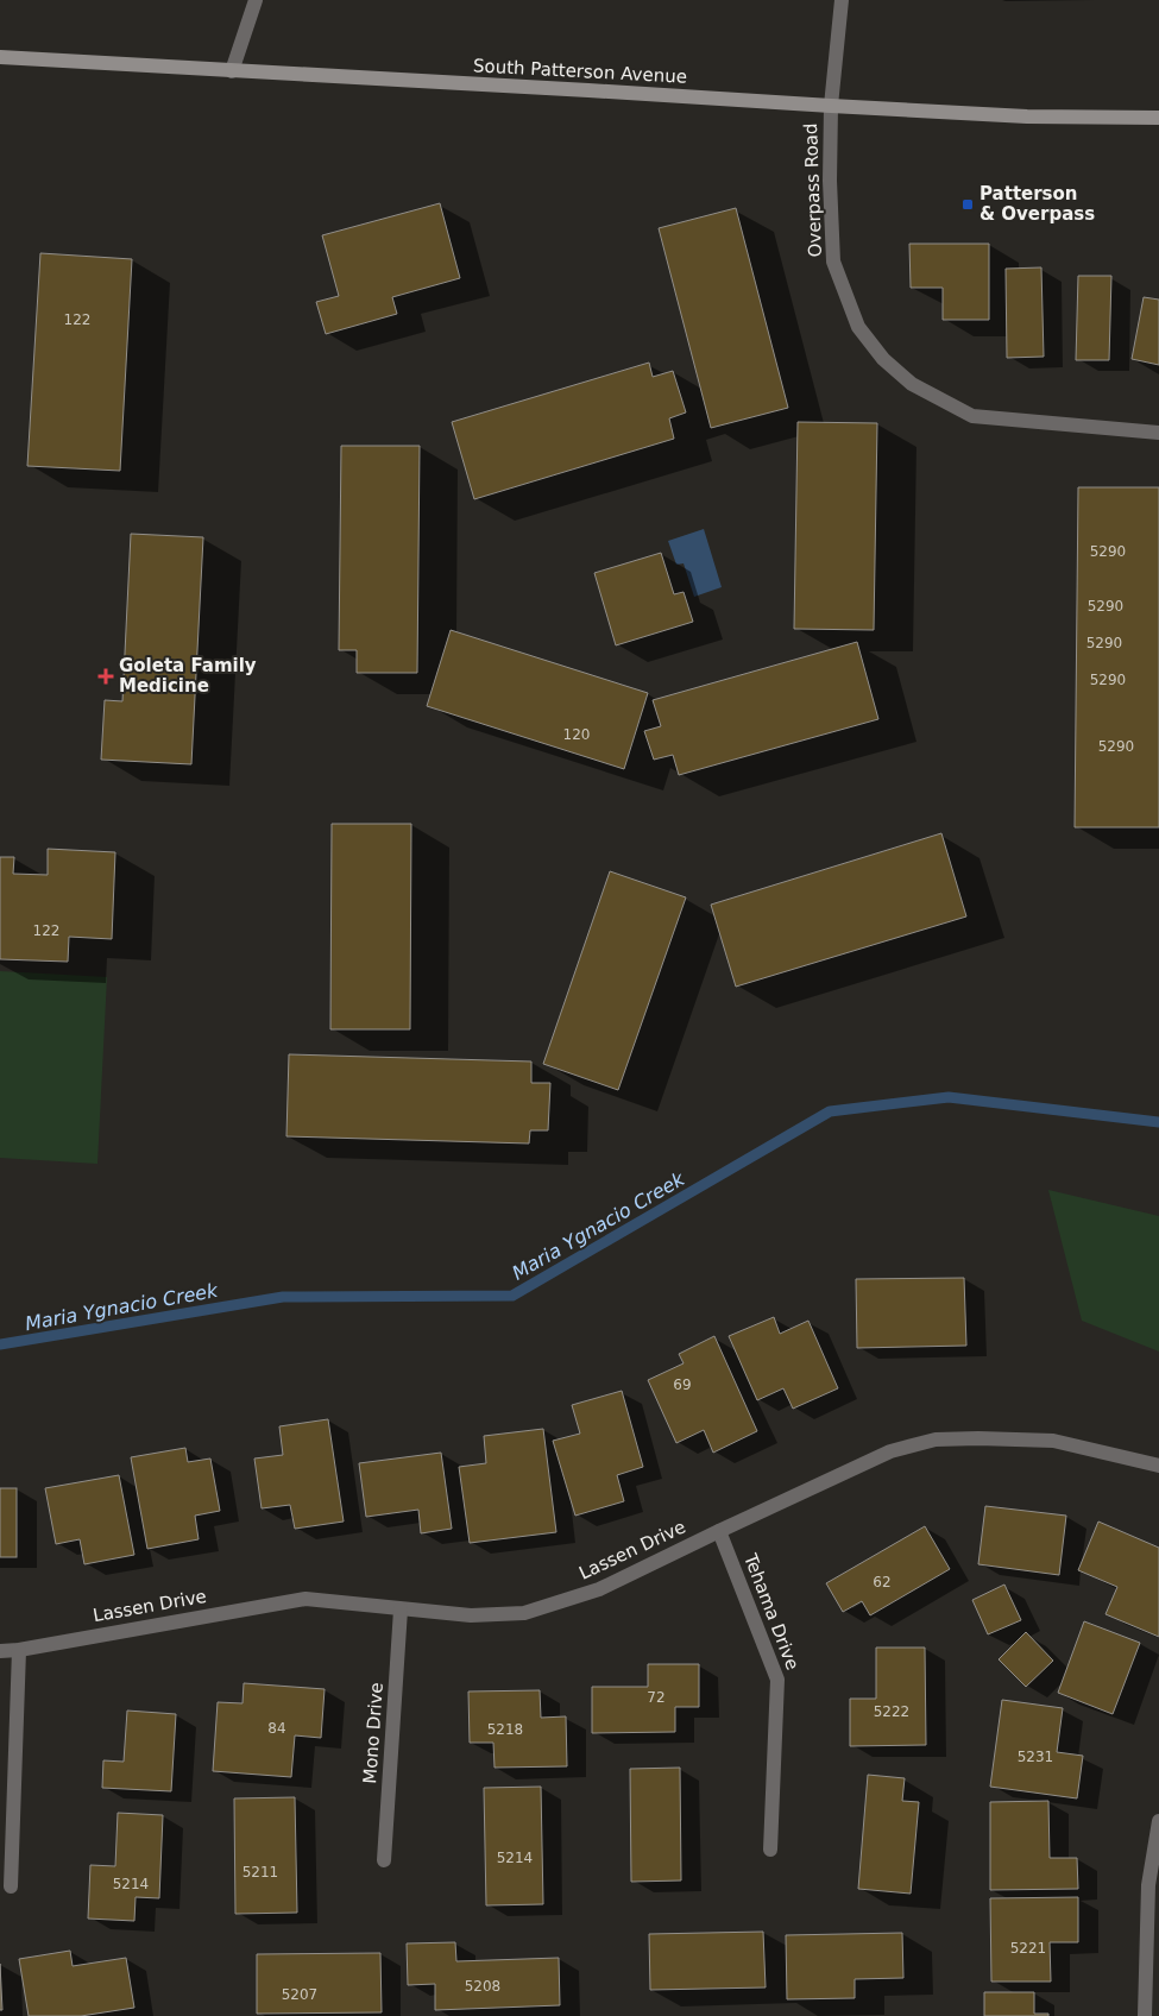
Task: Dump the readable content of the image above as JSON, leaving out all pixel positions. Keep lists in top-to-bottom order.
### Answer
{
  "streets": {
    "main road": ["South Patterson Avenue"],
    "street": [
      "Overpass Road",
      "Lassen Drive",
      "Tehama Drive",
      "Mono Drive"
    ]
  },
  "crossings": [
    ["South Patterson Avenue", "Overpass Road"],
    ["Lassen Drive", "Tehama Drive"],
    ["Lassen Drive", "Mono Drive"]
  ],
  "water": ["Maria Ygnacio Creek"],
  "places": {
    "transit": ["Patterson & Overpass"],
    "health": ["Goleta Family Medicine"]
  },
  "house_numbers": [
    "122",
    "5290",
    "5290",
    "5290",
    "5290",
    "120",
    "5290",
    "122",
    "69",
    "62",
    "72",
    "5222",
    "84",
    "5218",
    "5231",
    "5214",
    "5211",
    "5214",
    "5221",
    "5208",
    "5207"
  ]
}
